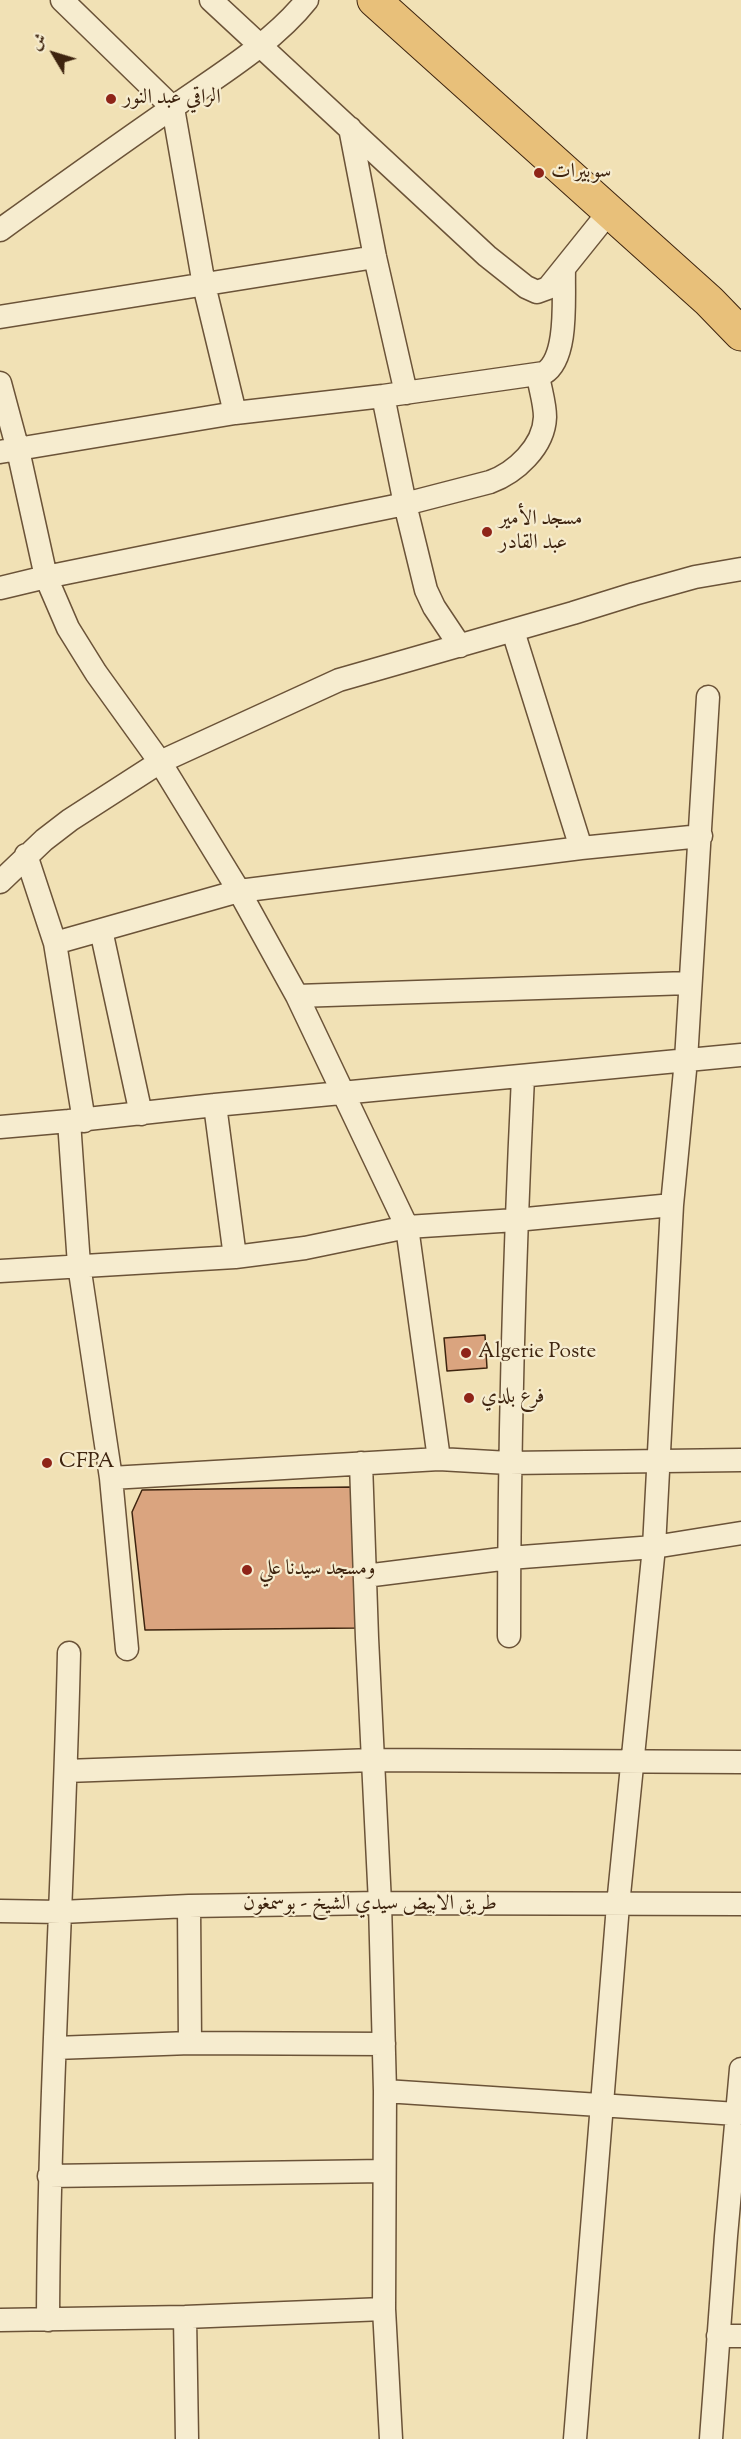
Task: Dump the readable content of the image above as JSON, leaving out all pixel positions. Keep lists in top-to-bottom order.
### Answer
{
  "streets": {
    "street": ["طريق الابيض سيدي الشيخ - بوسمغون"]
  },
  "places": [
    "الراقي عبد النور",
    "سوبيرات",
    "مسجد الأمير عبد القادر",
    "Algerie Poste",
    "فرع بلدي",
    "CFPA",
    "ومسجد سيدنا علي"
  ],
  "north": "top left"
}
